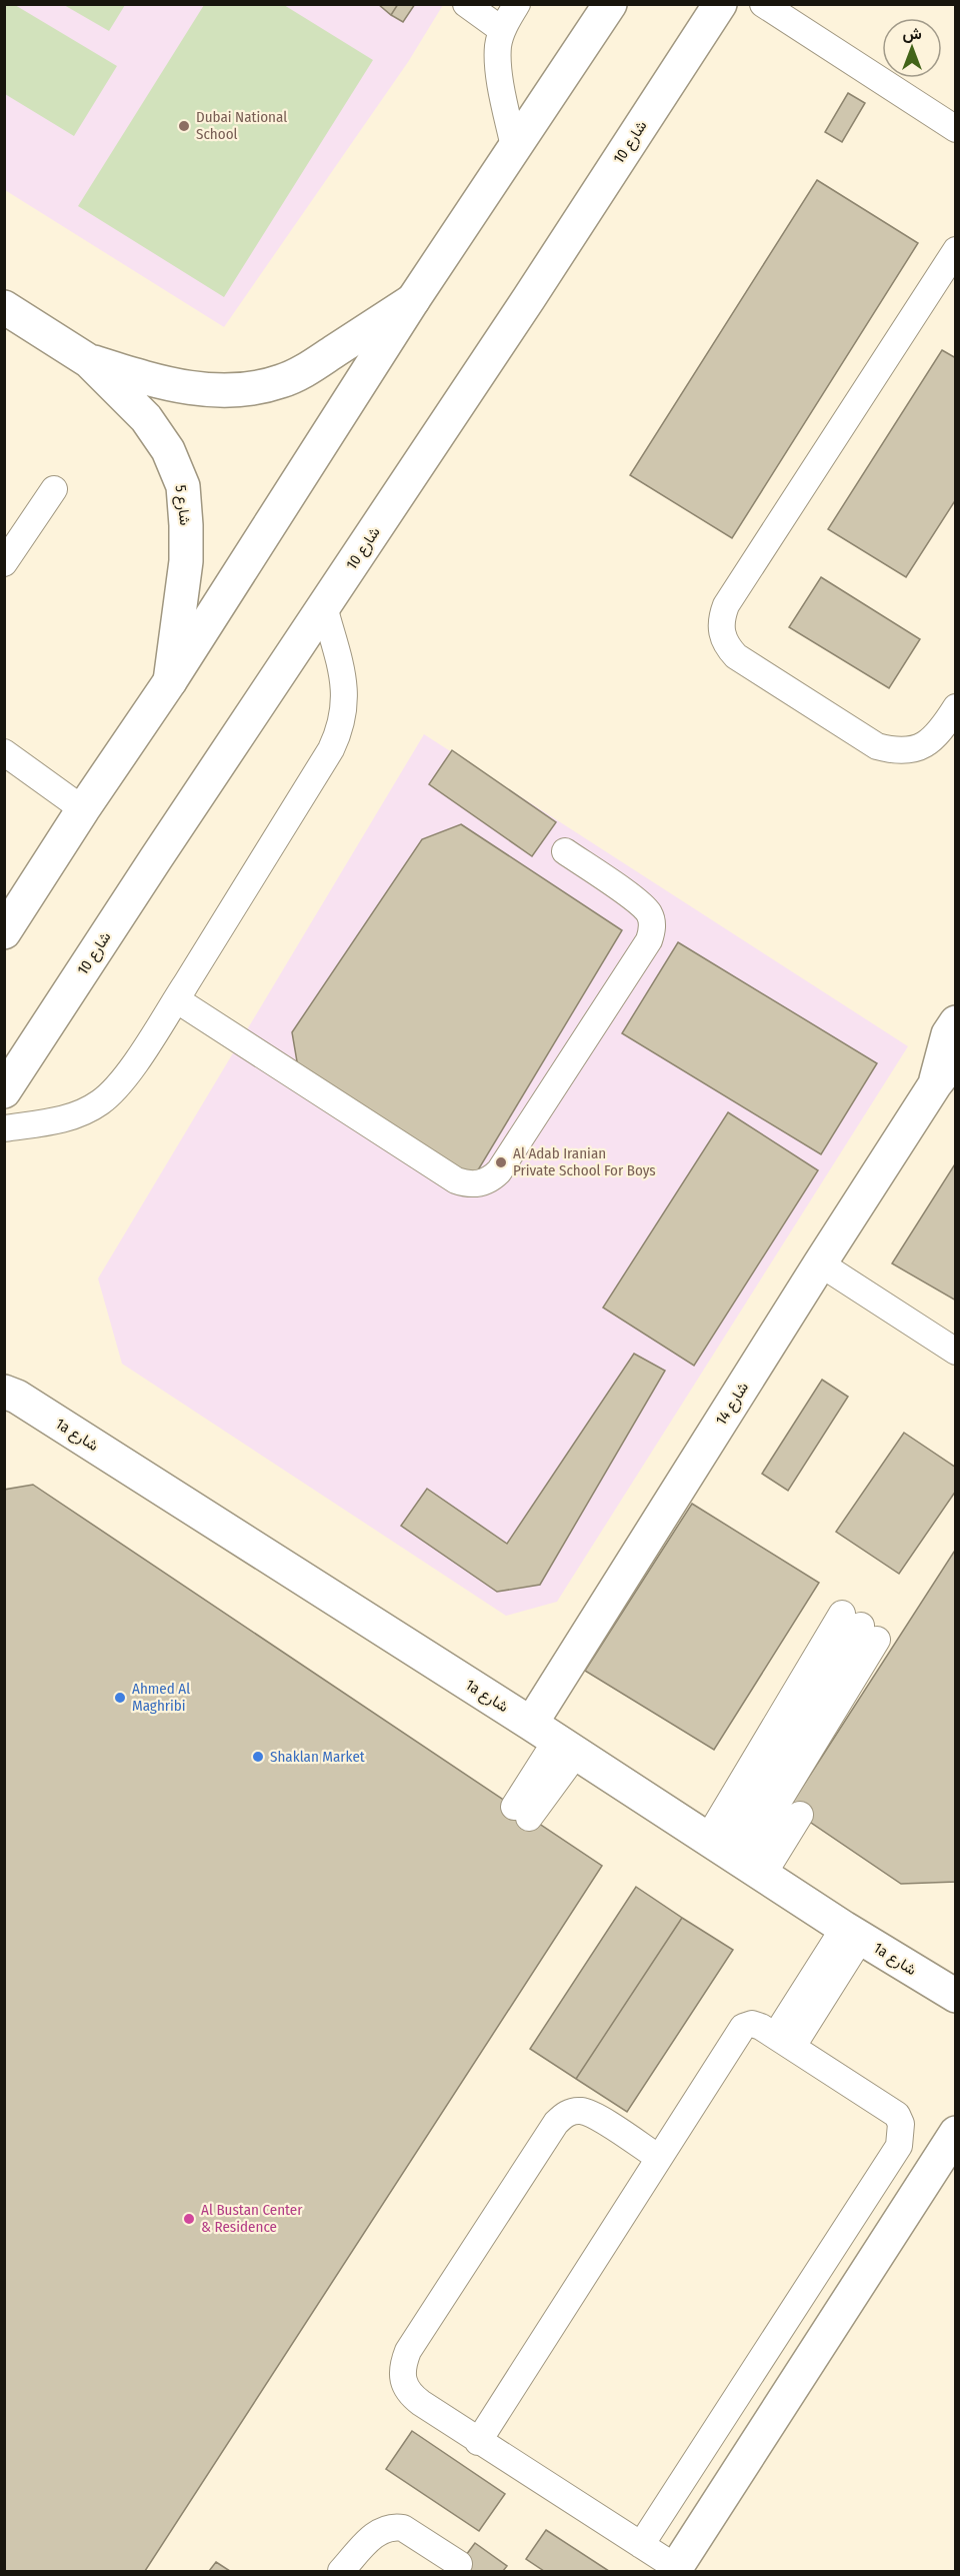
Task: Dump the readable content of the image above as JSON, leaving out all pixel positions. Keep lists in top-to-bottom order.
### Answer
{
  "streets": {
    "street": [
      "شارع 10",
      "شارع 5",
      "شارع 14",
      "1a شارع"
    ]
  },
  "crossings": [
    ["شارع 14", "1a شارع"]
  ],
  "places": [
    "Dubai National School",
    "Al Adab Iranian Private School For Boys",
    "Ahmed Al Maghribi",
    "Shaklan Market",
    "Al Bustan Center & Residence"
  ],
  "north": "top"
}
